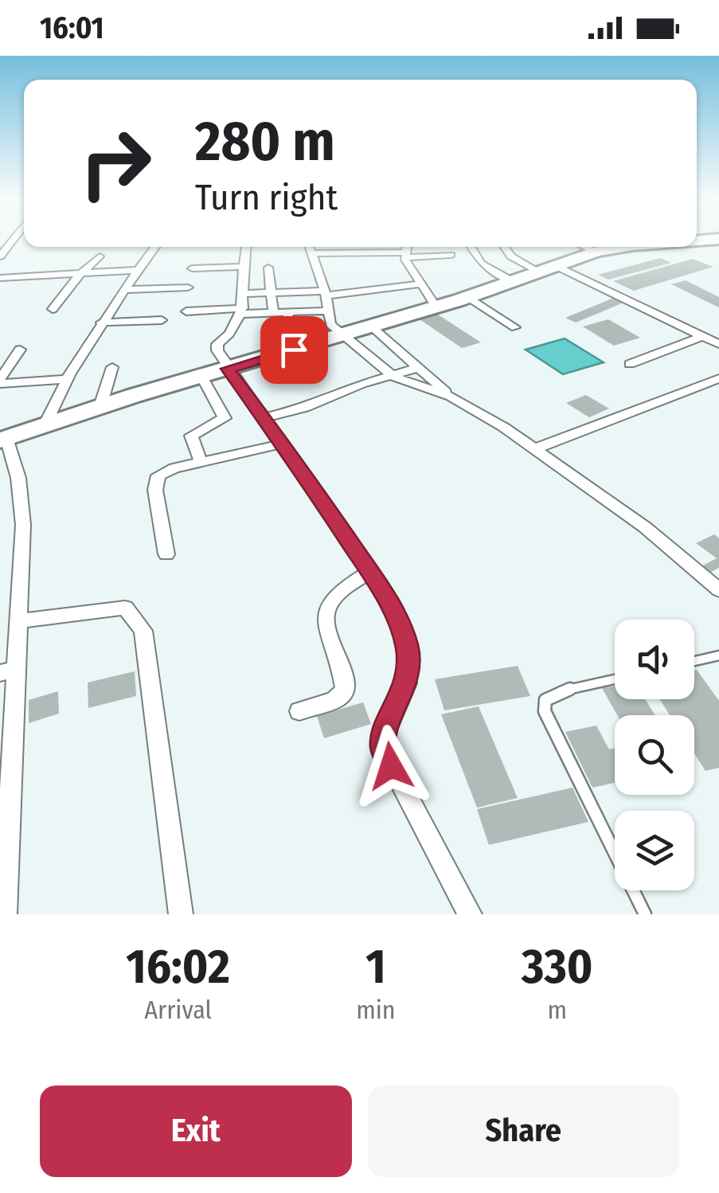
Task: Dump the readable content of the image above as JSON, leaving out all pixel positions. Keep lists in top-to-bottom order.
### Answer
{
  "page": {
    "status": "16:01",
    "turn": ["280 m", "Turn right"],
    "eta": [
      "16:02",
      "Arrival",
      "1",
      "min",
      "330",
      "m"
    ],
    "buttons": ["Exit", "Share"]
  }
}
